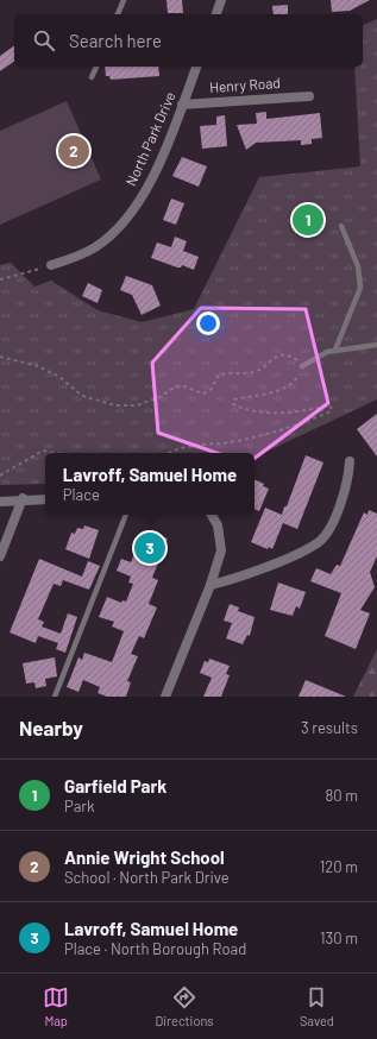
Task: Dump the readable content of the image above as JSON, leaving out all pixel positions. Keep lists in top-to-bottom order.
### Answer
{
  "streets": {
    "street": ["Henry Road", "North Park Drive"]
  },
  "crossings": [
    ["Henry Road", "North Park Drive"]
  ],
  "page": {
    "search": "Search here",
    "pins": ["2", "1", "3"],
    "popup": ["Lavroff, Samuel Home", "Place"],
    "heading": ["Nearby", "3 results"],
    "list": [
      {
        "mark": "1",
        "name": "Garfield Park",
        "note": "Park",
        "value": "80 m"
      },
      {
        "mark": "2",
        "name": "Annie Wright School",
        "note": "School · North Park Drive",
        "value": "120 m"
      },
      {
        "mark": "3",
        "name": "Lavroff, Samuel Home",
        "note": "Place · North Borough Road",
        "value": "130 m"
      }
    ],
    "nav": ["Map", "Directions", "Saved"]
  }
}
